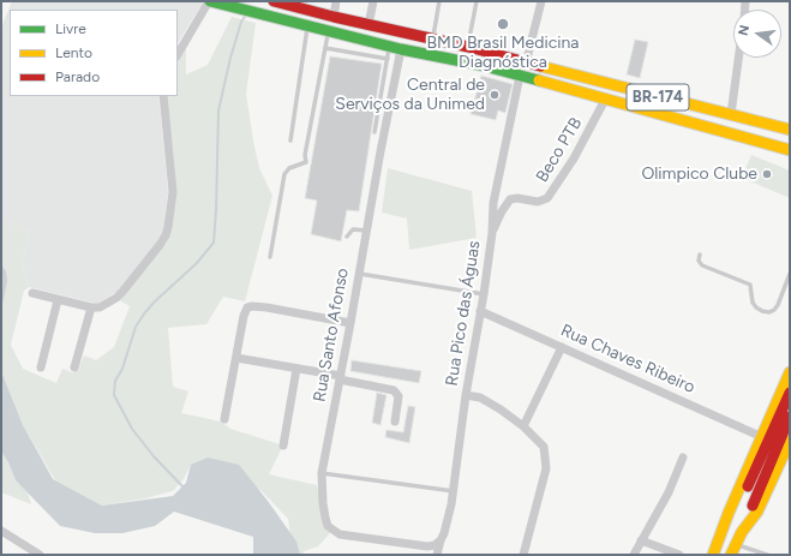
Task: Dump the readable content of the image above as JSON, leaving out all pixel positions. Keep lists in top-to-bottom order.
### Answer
{
  "streets": {
    "main road": ["BR-174"],
    "street": [
      "Beco PTB",
      "Rua Pico das Águas",
      "Rua Santo Afonso",
      "Rua Chaves Ribeiro"
    ]
  },
  "crossings": [
    ["BR-174", "Beco PTB"],
    ["BR-174", "Rua Pico das Águas"],
    ["BR-174", "Rua Santo Afonso"],
    ["Beco PTB", "Rua Pico das Águas"],
    ["Rua Pico das Águas", "Rua Santo Afonso"],
    ["Rua Pico das Águas", "Rua Chaves Ribeiro"]
  ],
  "places": ["BMD Brasil Medicina Diagnóstica", "Central de Serviços da Unimed", "Olimpico Clube"],
  "legend": ["Livre", "Lento", "Parado"],
  "north": "left"
}
